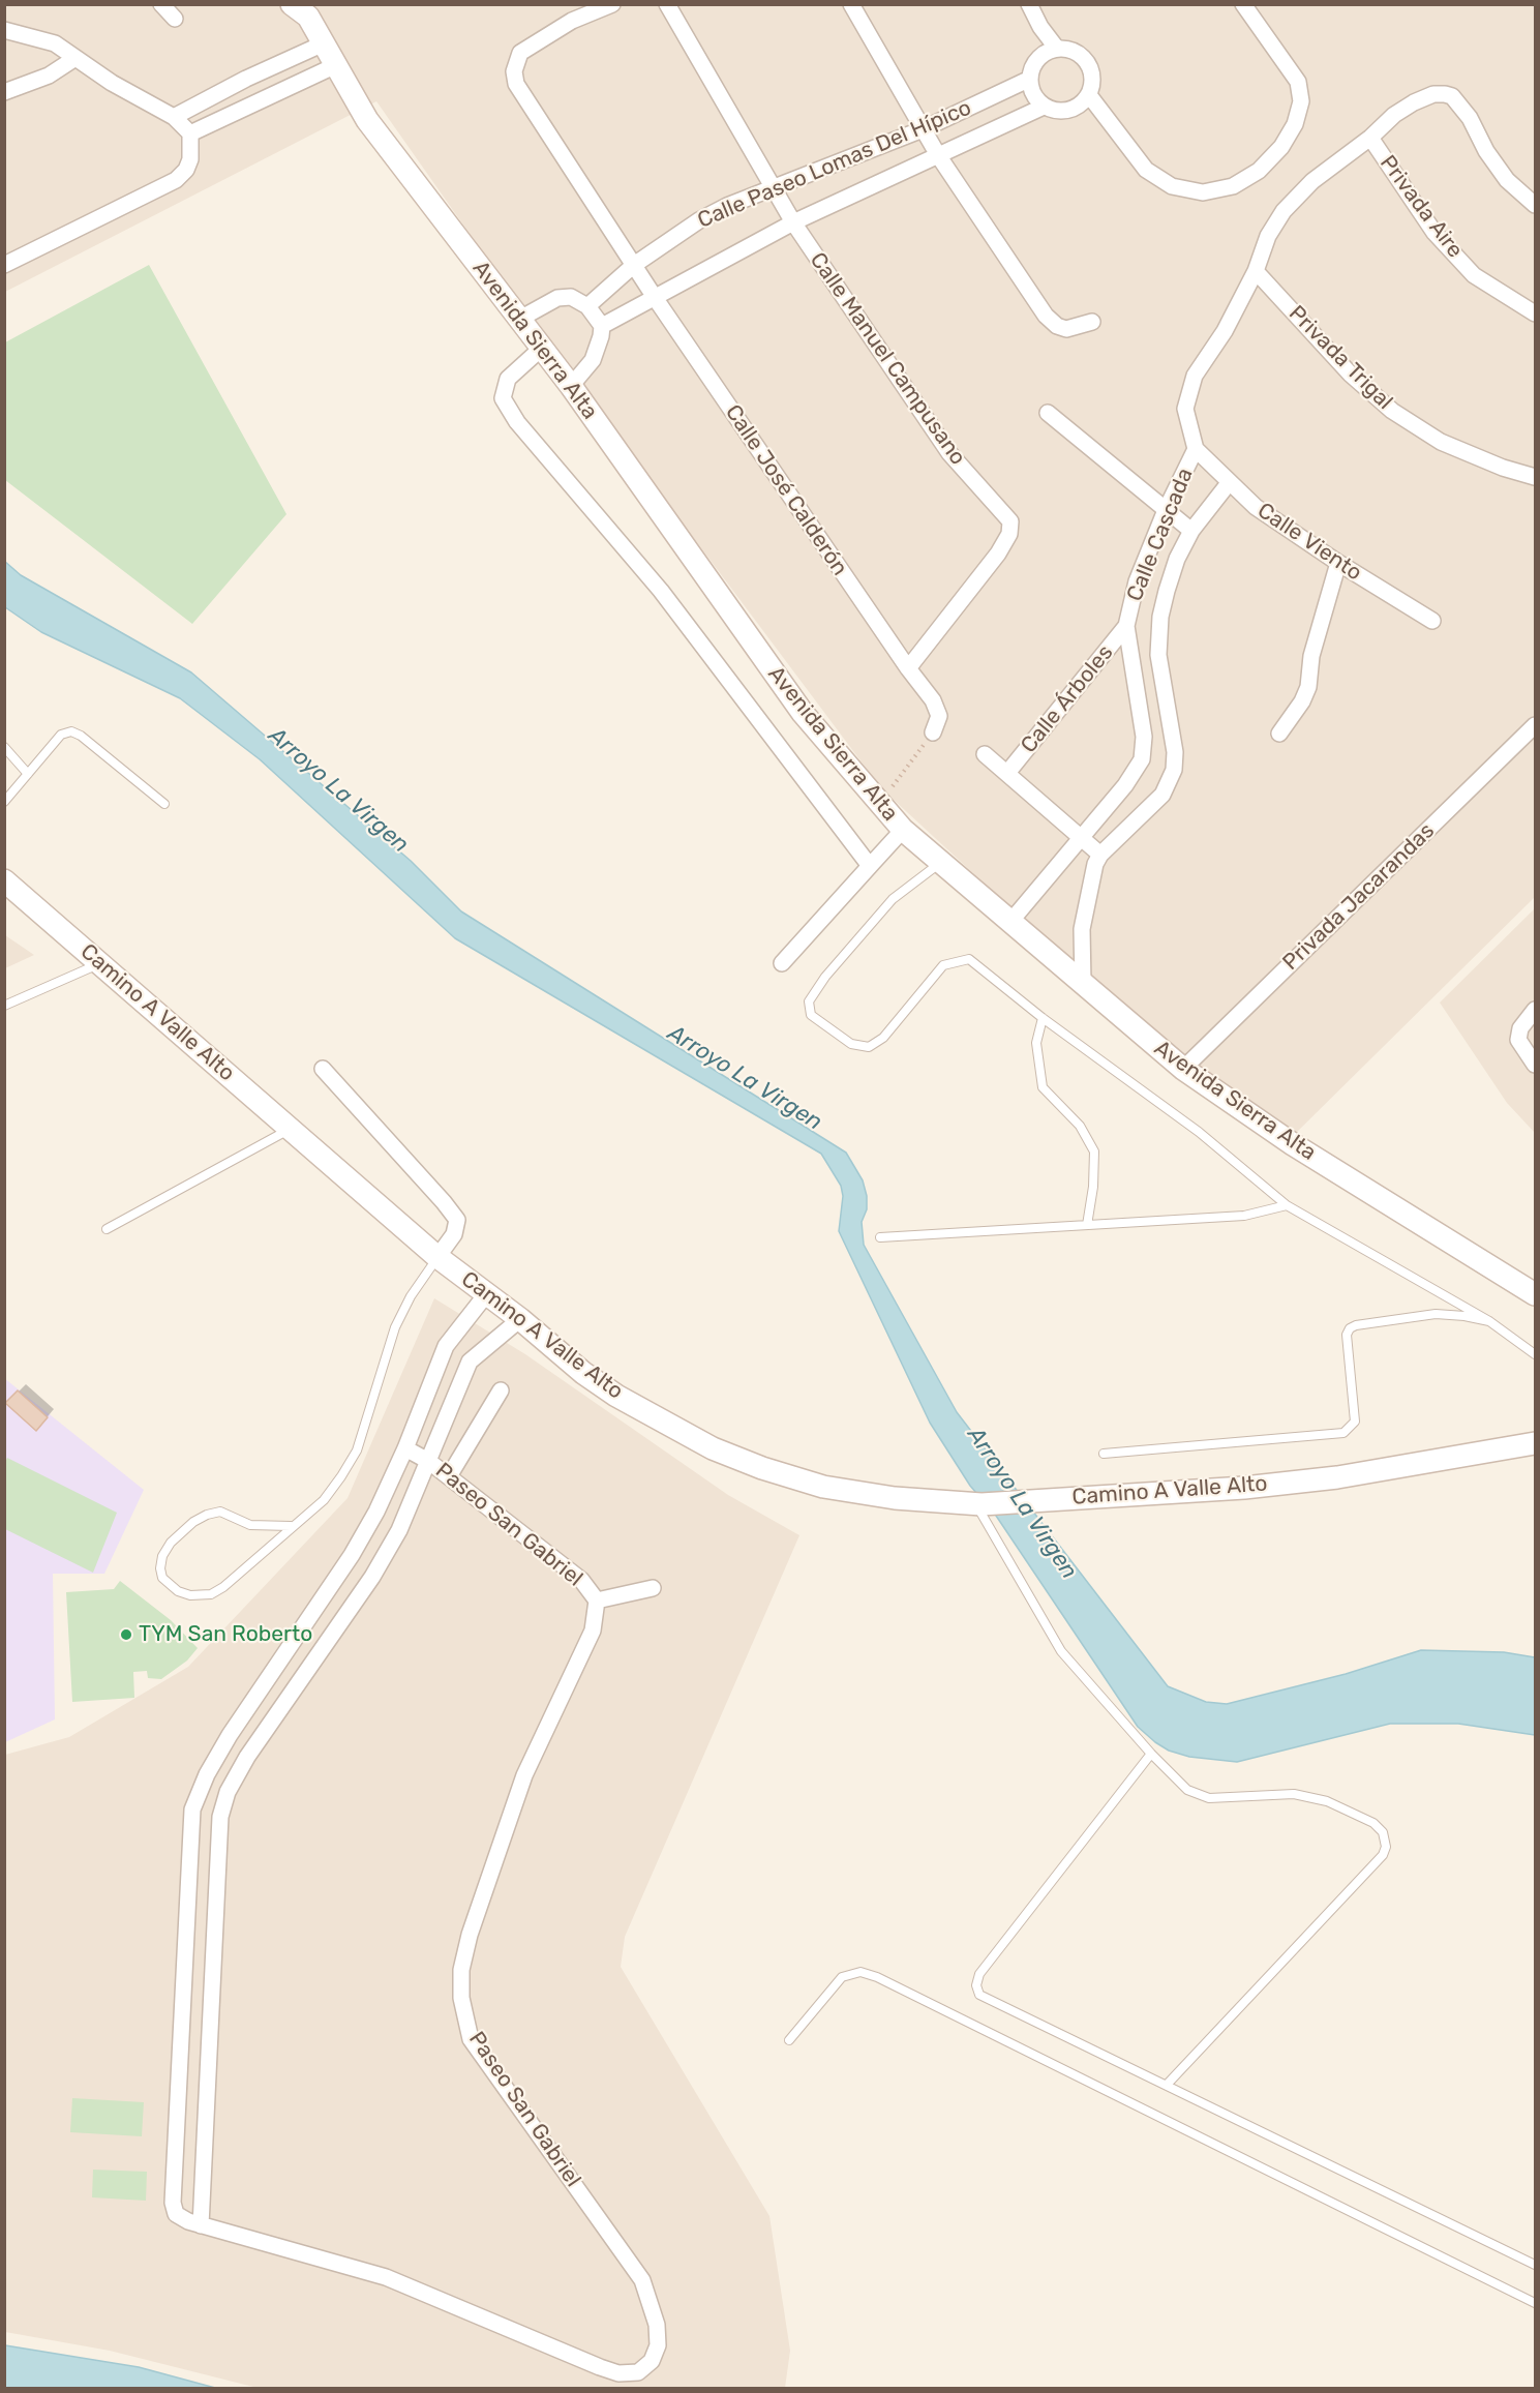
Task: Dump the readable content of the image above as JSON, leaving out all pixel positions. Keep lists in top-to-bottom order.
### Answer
{
  "streets": {
    "street": [
      "Calle Paseo Lomas Del Hípico",
      "Privada Aire",
      "Avenida Sierra Alta",
      "Privada Trigal",
      "Calle Manuel Campusano",
      "Calle José Calderón",
      "Calle Cascada",
      "Calle Viento",
      "Calle Árboles",
      "Privada Jacarandas",
      "Camino A Valle Alto",
      "Paseo San Gabriel"
    ]
  },
  "crossings": [
    ["Calle Paseo Lomas Del Hípico", "Calle Manuel Campusano"],
    ["Calle Paseo Lomas Del Hípico", "Calle José Calderón"],
    ["Privada Aire", "Calle Cascada"],
    ["Avenida Sierra Alta", "Calle Cascada"],
    ["Avenida Sierra Alta", "Privada Jacarandas"],
    ["Privada Trigal", "Calle Cascada"],
    ["Calle Manuel Campusano", "Calle José Calderón"],
    ["Calle Cascada", "Calle Viento"],
    ["Calle Cascada", "Calle Árboles"],
    ["Camino A Valle Alto", "Paseo San Gabriel"]
  ],
  "water": ["Arroyo La Virgen"],
  "places": ["TYM San Roberto"]
}
